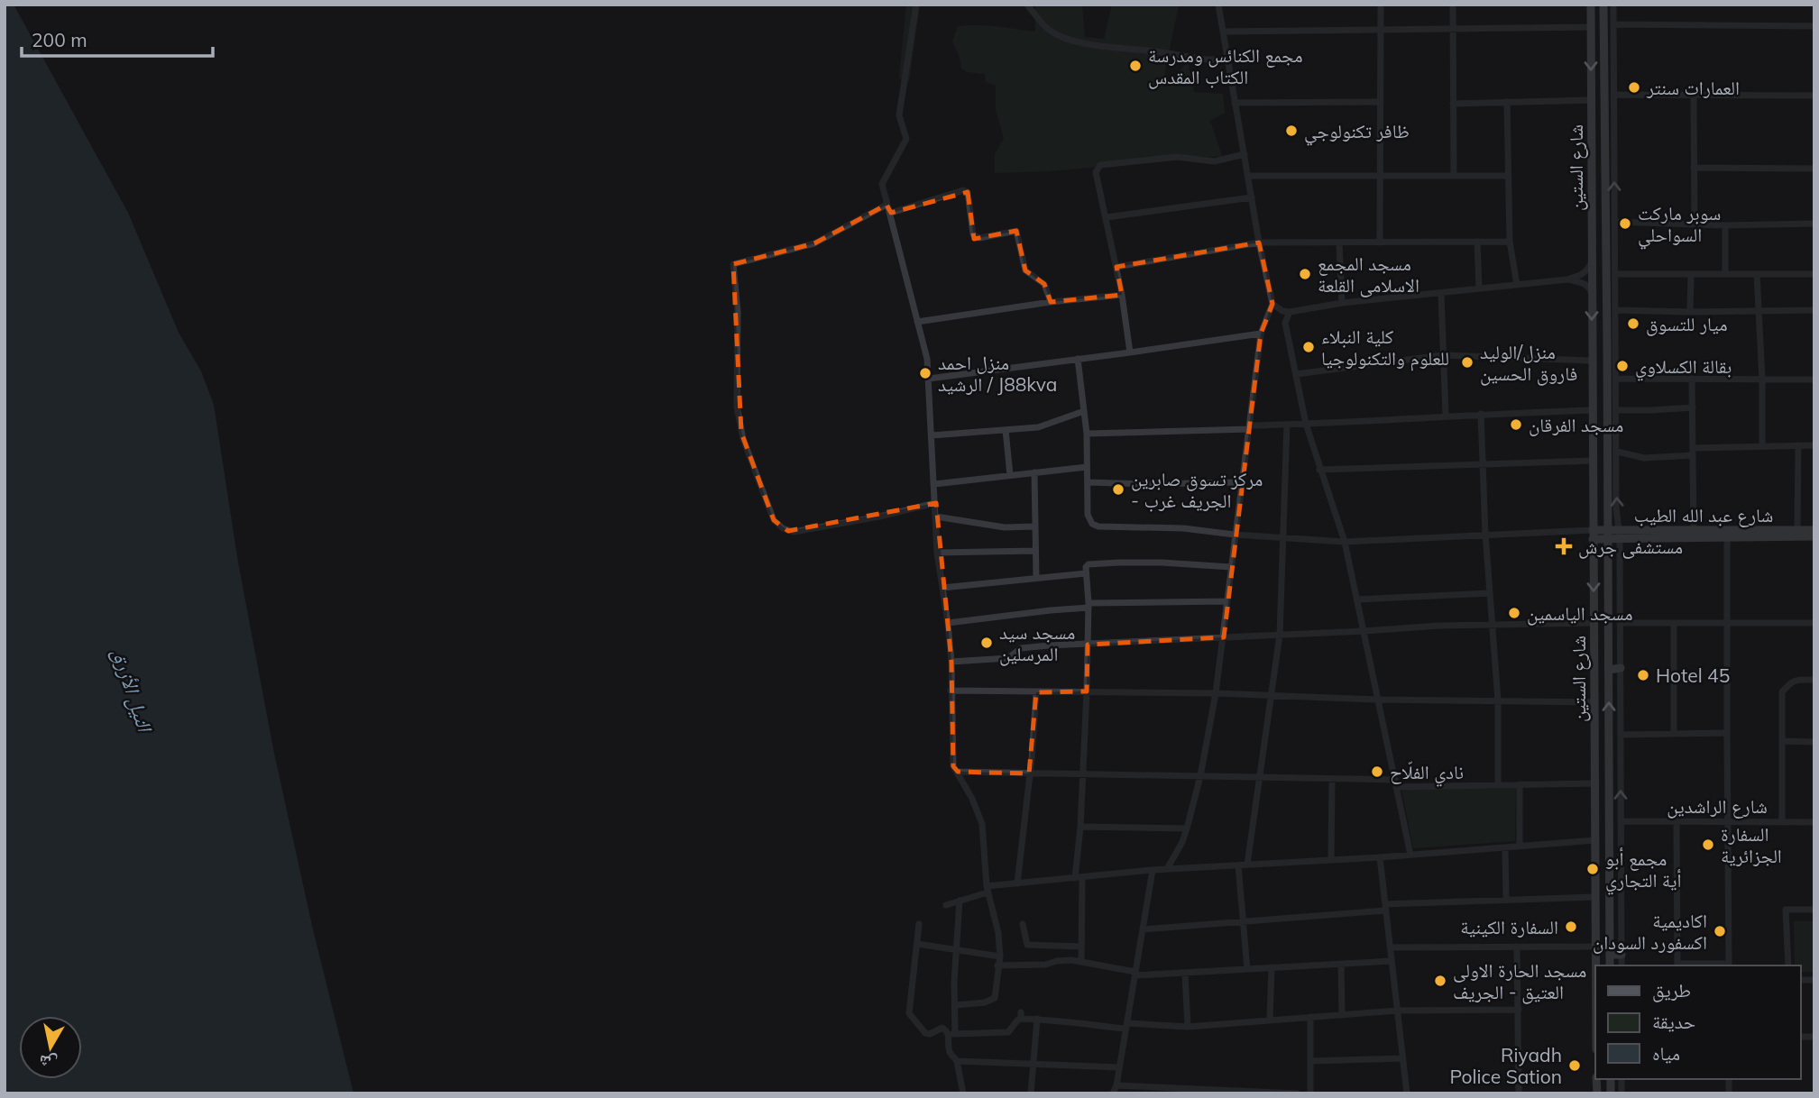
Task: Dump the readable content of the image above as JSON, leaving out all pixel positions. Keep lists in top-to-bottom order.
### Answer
{
  "streets": {
    "main road": ["شارع الستين", "شارع عبد الله الطيب"],
    "street": ["شارع الراشدين"]
  },
  "crossings": [
    ["شارع الستين", "شارع عبد الله الطيب"]
  ],
  "water": ["النيل الأزرق"],
  "places": {
    "other": [
      "مجمع الكنائس ومدرسة الكتاب المقدس",
      "العمارات سنتر",
      "ظافر تكنولوجي",
      "سوبر ماركت السواحلي",
      "مسجد المجمع الاسلامى القلعة",
      "ميار للتسوق",
      "كلية النبلاء للعلوم والتكنولوجيا",
      "منزل/الوليد فاروق الحسين",
      "بقالة الكسلاوي",
      "منزل احمد الرشيد / J88kva",
      "مسجد الفرقان",
      "مركز تسوق صابرين - الجريف غرب",
      "مسجد الياسمين",
      "مسجد سيد المرسلين",
      "Hotel 45",
      "نادي الفلّاح",
      "السفارة الجزائرية",
      "مجمع أبو أية التجاري",
      "السفارة الكينية",
      "اكاديمية اكسفورد السودان",
      "مسجد الحارة الاولى العتيق - الجريف",
      "Riyadh Police Sation"
    ],
    "health": ["مستشفى جرش"]
  },
  "legend": ["طريق", "حديقة", "مياه"],
  "scale_bar": "200 m",
  "north": "bottom"
}
